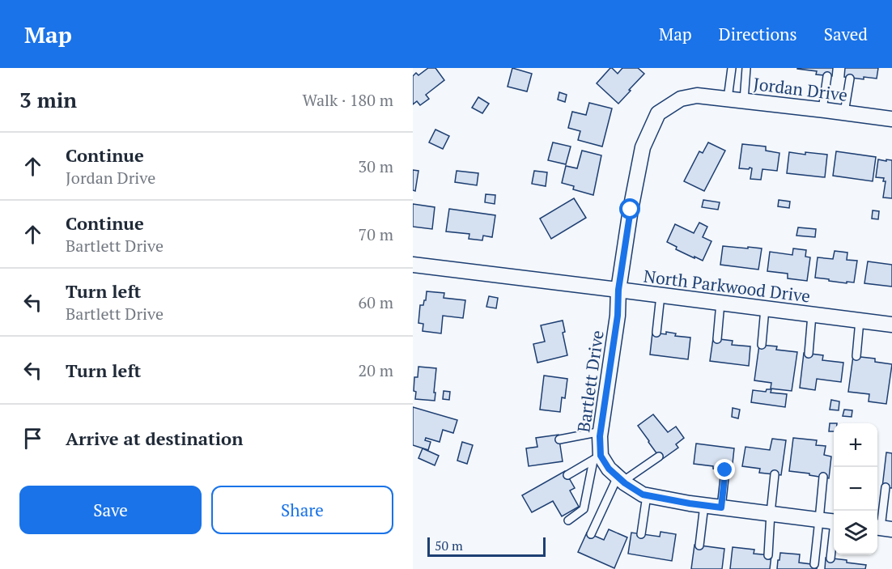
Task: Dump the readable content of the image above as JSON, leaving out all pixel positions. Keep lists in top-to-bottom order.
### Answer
{
  "streets": {
    "street": ["Jordan Drive", "North Parkwood Drive", "Bartlett Drive"]
  },
  "crossings": [
    ["Jordan Drive", "North Parkwood Drive"],
    ["Jordan Drive", "Bartlett Drive"],
    ["North Parkwood Drive", "Bartlett Drive"]
  ],
  "scale_bar": "50 m",
  "page": {
    "header": "Map",
    "nav": ["Map", "Directions", "Saved"],
    "heading": ["3 min", "Walk · 180 m"],
    "list": [
      ["Continue", "Jordan Drive", "30 m"],
      ["Continue", "Bartlett Drive", "70 m"],
      ["Turn left", "Bartlett Drive", "60 m"],
      ["Turn left", "20 m"],
      "Arrive at destination"
    ],
    "map_buttons": ["+", "−"],
    "buttons": ["Save", "Share"],
    "scale": "50 m"
  }
}
